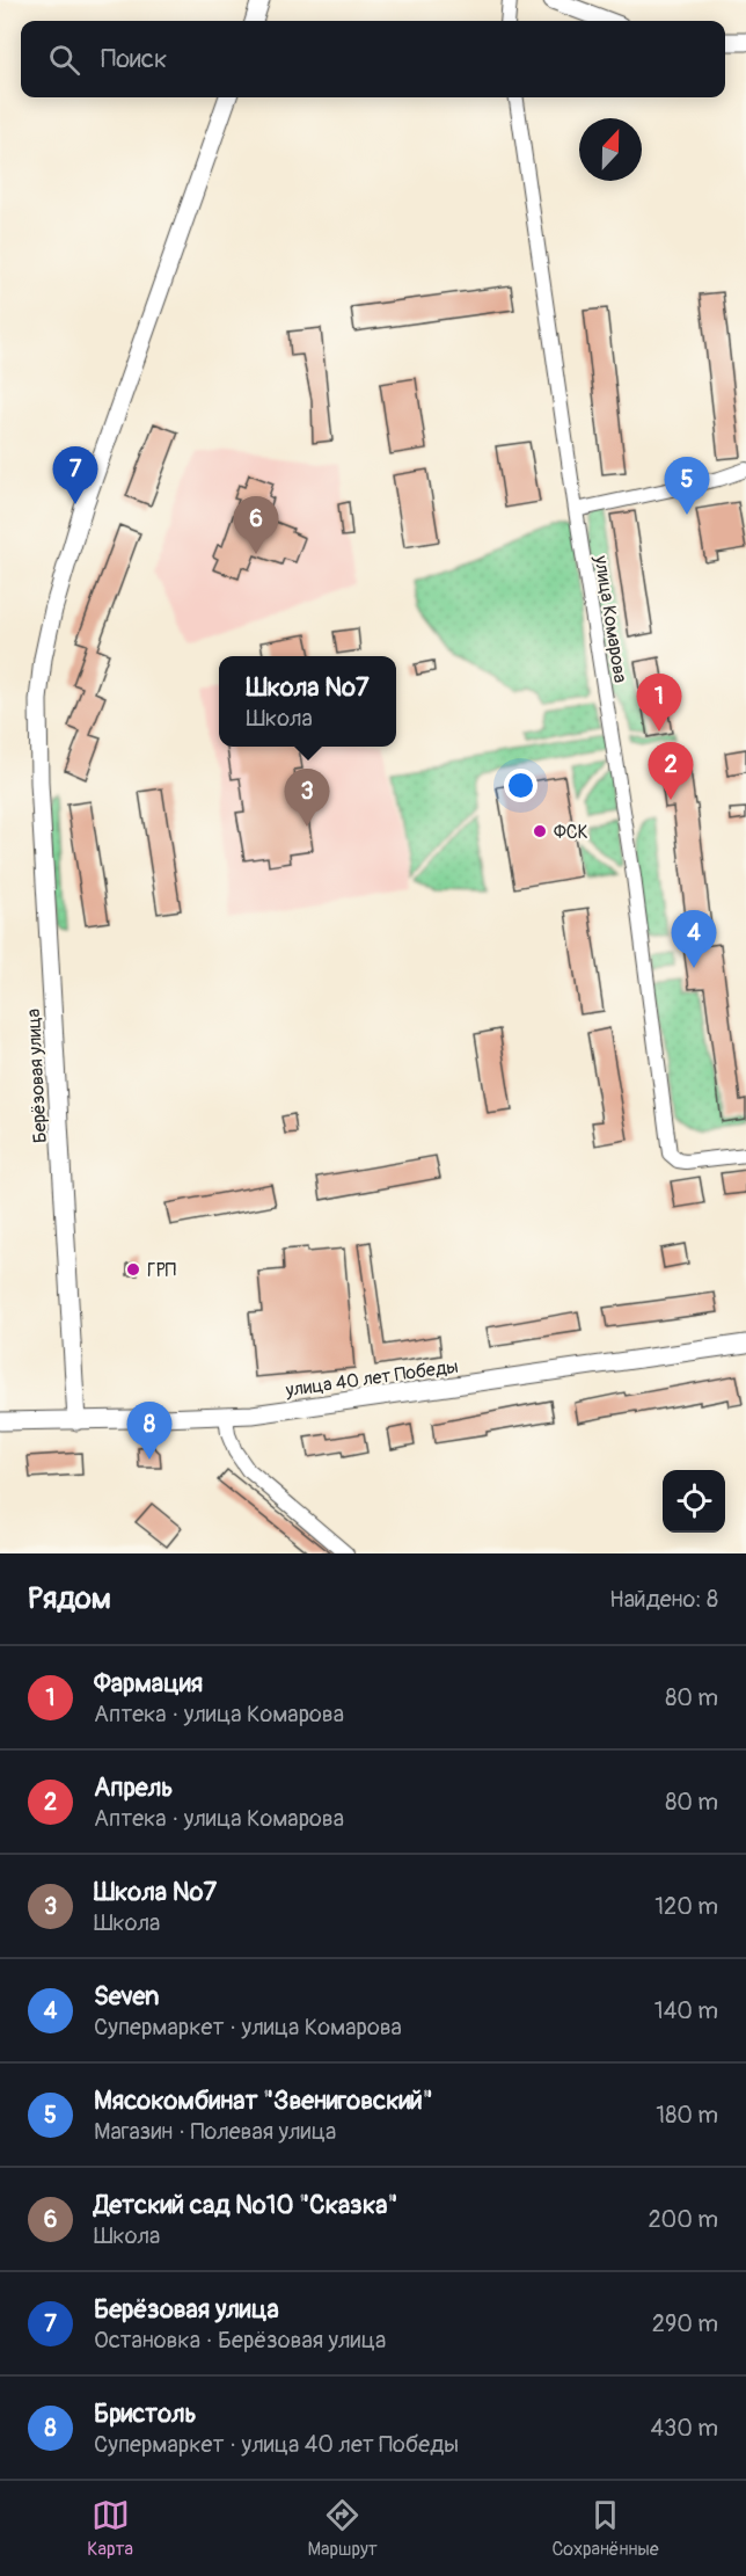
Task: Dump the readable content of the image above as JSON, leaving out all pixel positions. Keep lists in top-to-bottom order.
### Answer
{
  "streets": {
    "street": ["улица Комарова", "Берёзовая улица", "улица 40 лет Победы"]
  },
  "crossings": [
    ["Берёзовая улица", "улица 40 лет Победы"]
  ],
  "places": ["ФСК", "ГРП"],
  "north": "top",
  "page": {
    "search": "Поиск",
    "pins": [
      "7",
      "5",
      "6",
      "1",
      "2",
      "3",
      "4",
      "8"
    ],
    "popup": ["Школа №7", "Школа"],
    "heading": ["Рядом", "Найдено: 8"],
    "list": [
      {
        "mark": "1",
        "name": "Фармация",
        "note": "Аптека · улица Комарова",
        "value": "80 m"
      },
      {
        "mark": "2",
        "name": "Апрель",
        "note": "Аптека · улица Комарова",
        "value": "80 m"
      },
      {
        "mark": "3",
        "name": "Школа №7",
        "note": "Школа",
        "value": "120 m"
      },
      {
        "mark": "4",
        "name": "Seven",
        "note": "Супермаркет · улица Комарова",
        "value": "140 m"
      },
      {
        "mark": "5",
        "name": "Мясокомбинат \"Звениговский\"",
        "note": "Магазин · Полевая улица",
        "value": "180 m"
      },
      {
        "mark": "6",
        "name": "Детский сад №10 \"Сказка\"",
        "note": "Школа",
        "value": "200 m"
      },
      {
        "mark": "7",
        "name": "Берёзовая улица",
        "note": "Остановка · Берёзовая улица",
        "value": "290 m"
      },
      {
        "mark": "8",
        "name": "Бристоль",
        "note": "Супермаркет · улица 40 лет Победы",
        "value": "430 m"
      }
    ],
    "nav": ["Карта", "Маршрут", "Сохранённые"]
  }
}
